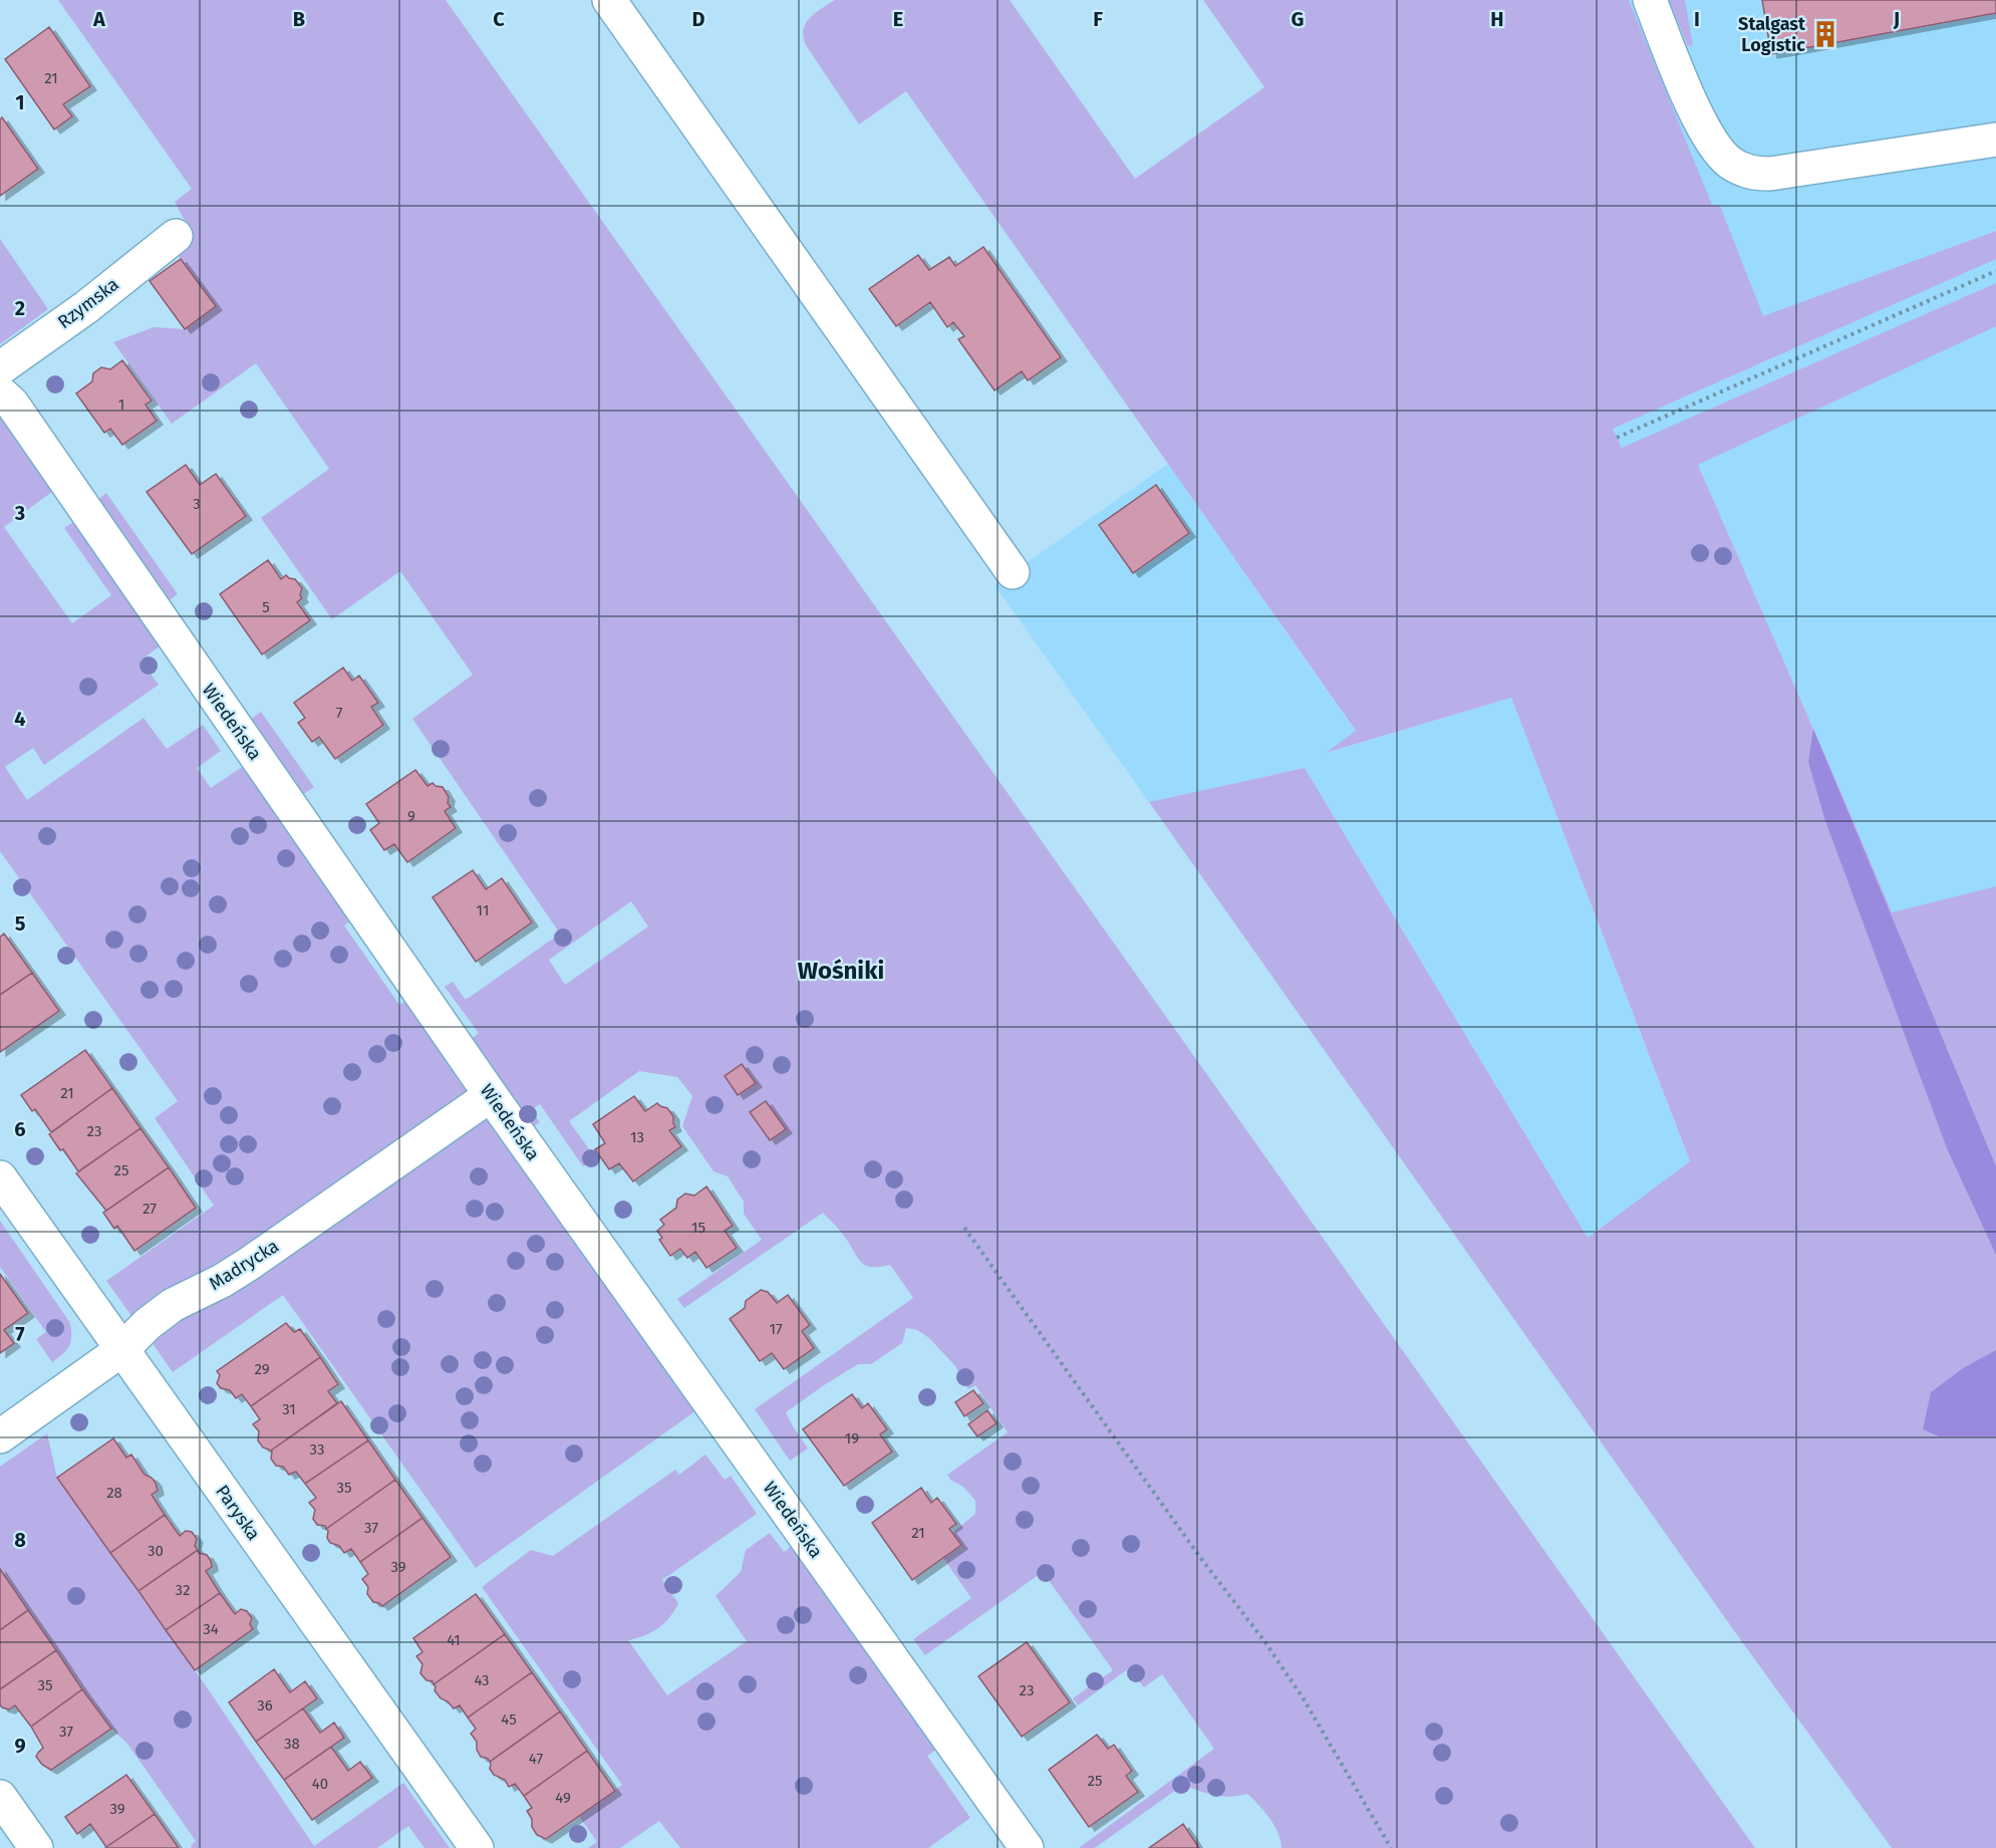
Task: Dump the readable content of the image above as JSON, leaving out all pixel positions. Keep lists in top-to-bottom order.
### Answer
{
  "streets": {
    "street": [
      "Rzymska",
      "Wiedeńska",
      "Madrycka",
      "Paryska"
    ]
  },
  "crossings": [
    ["Wiedeńska", "Madrycka"],
    ["Madrycka", "Paryska"]
  ],
  "districts": ["Wośniki"],
  "places": {
    "building": ["Stalgast Logistic"]
  },
  "house_numbers": [
    "21",
    "1",
    "3",
    "5",
    "7",
    "9",
    "11",
    "21",
    "23",
    "13",
    "25",
    "27",
    "15",
    "17",
    "29",
    "31",
    "19",
    "33",
    "35",
    "28",
    "37",
    "21",
    "30",
    "39",
    "32",
    "34",
    "41",
    "43",
    "35",
    "23",
    "36",
    "45",
    "37",
    "38",
    "47",
    "25",
    "40",
    "49",
    "39"
  ],
  "grid": {
    "columns": [
      "A",
      "B",
      "C",
      "D",
      "E",
      "F",
      "G",
      "H",
      "I",
      "J"
    ],
    "rows": [
      "1",
      "2",
      "3",
      "4",
      "5",
      "6",
      "7",
      "8",
      "9"
    ]
  }
}
